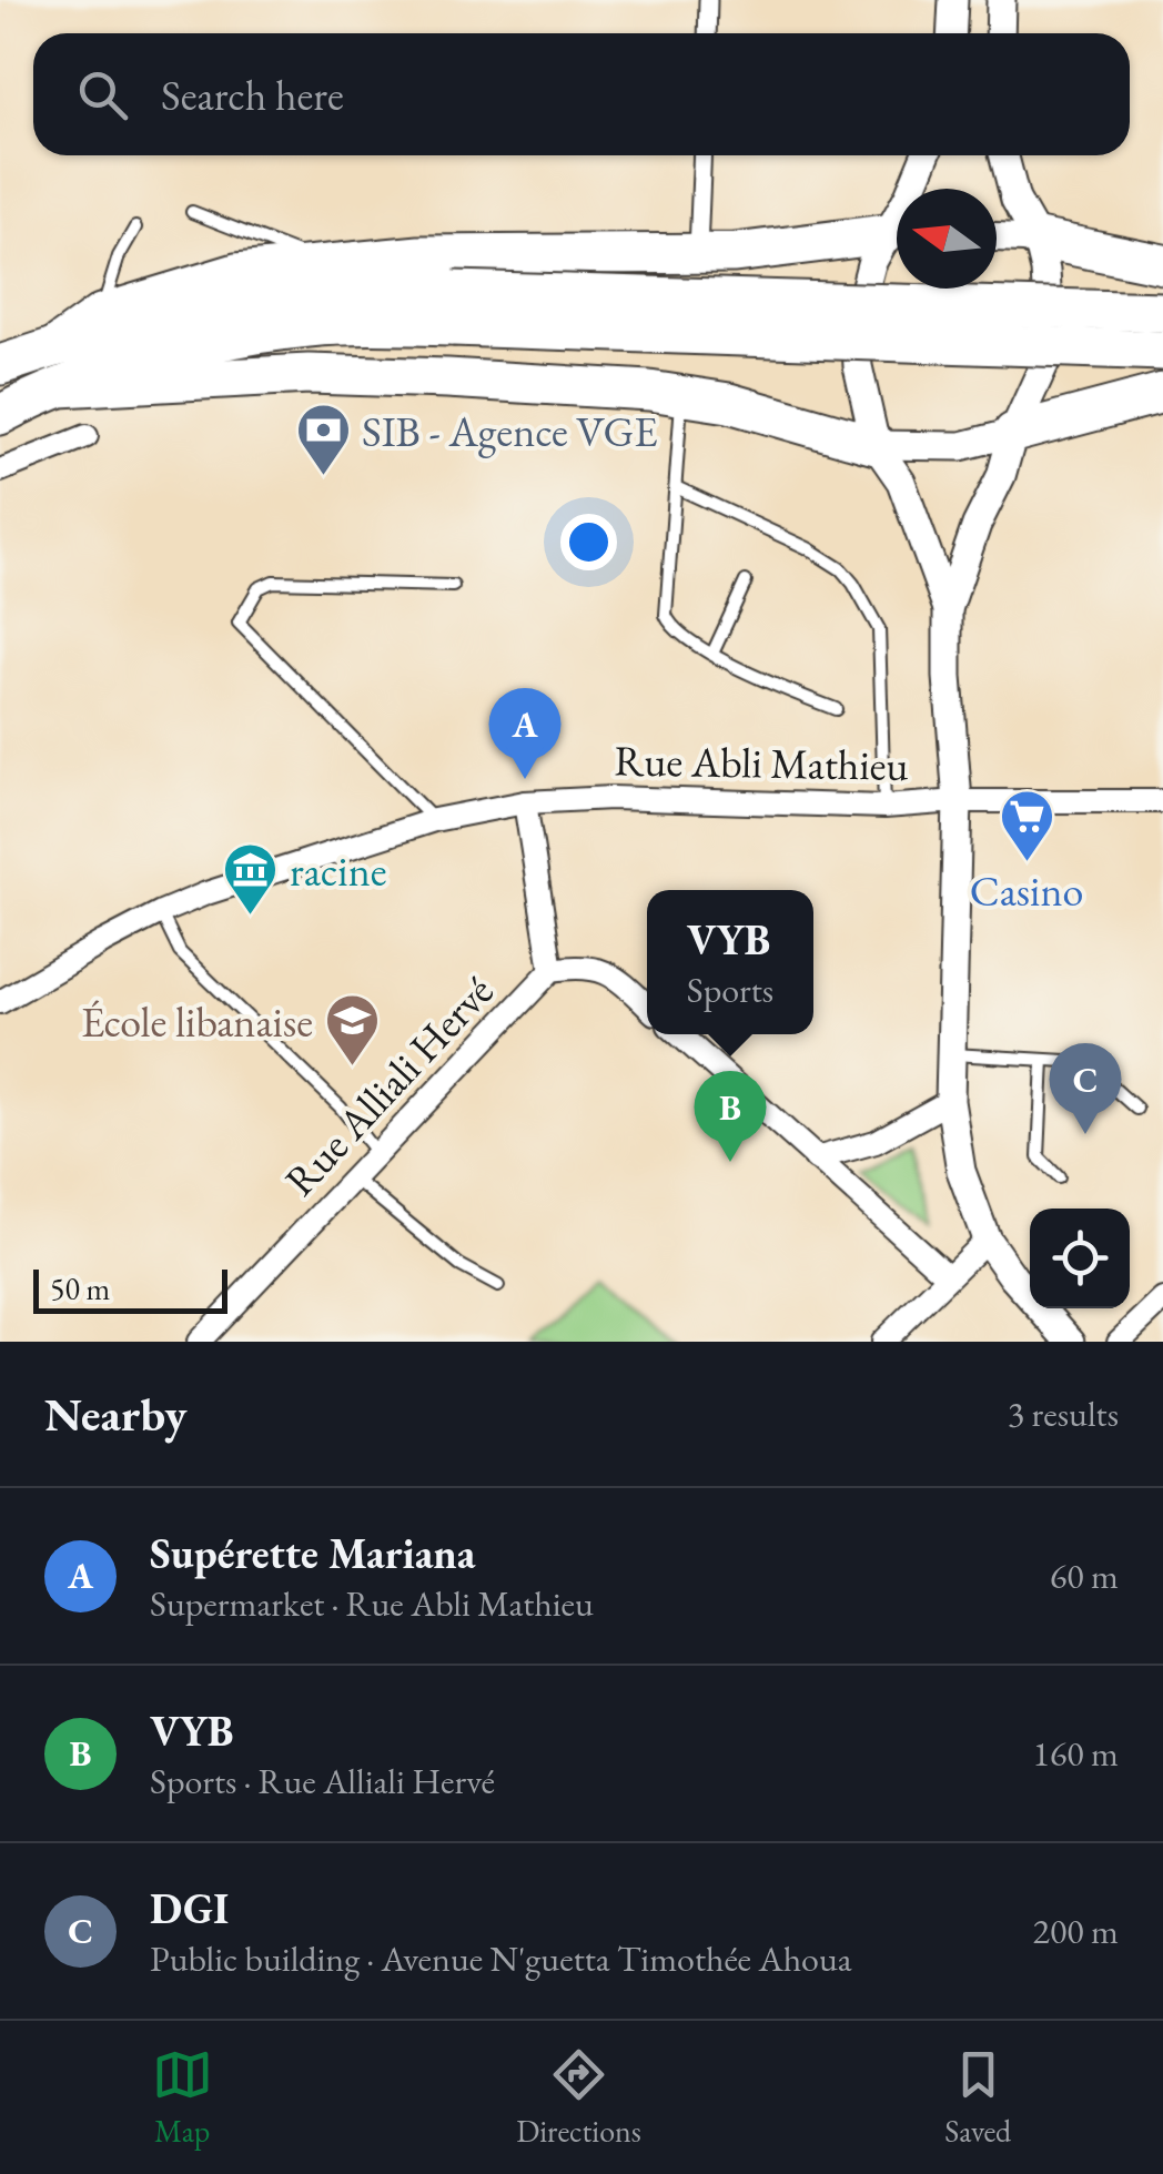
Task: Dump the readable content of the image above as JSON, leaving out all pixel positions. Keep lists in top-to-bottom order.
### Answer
{
  "streets": {
    "street": ["Rue Abli Mathieu", "Rue Alliali Hervé"]
  },
  "places": {
    "bank": ["SIB - Agence VGE"],
    "supermarket": ["Casino"],
    "museum": ["racine"],
    "school or university": ["École libanaise"]
  },
  "scale_bar": "50 m",
  "north": "left",
  "page": {
    "search": "Search here",
    "pins": ["A", "C", "B"],
    "popup": ["VYB", "Sports"],
    "scale": "50 m",
    "heading": ["Nearby", "3 results"],
    "list": [
      {
        "mark": "A",
        "name": "Supérette Mariana",
        "note": "Supermarket · Rue Abli Mathieu",
        "value": "60 m"
      },
      {
        "mark": "B",
        "name": "VYB",
        "note": "Sports · Rue Alliali Hervé",
        "value": "160 m"
      },
      {
        "mark": "C",
        "name": "DGI",
        "note": "Public building · Avenue N'guetta Timothée Ahoua",
        "value": "200 m"
      }
    ],
    "nav": ["Map", "Directions", "Saved"]
  }
}
